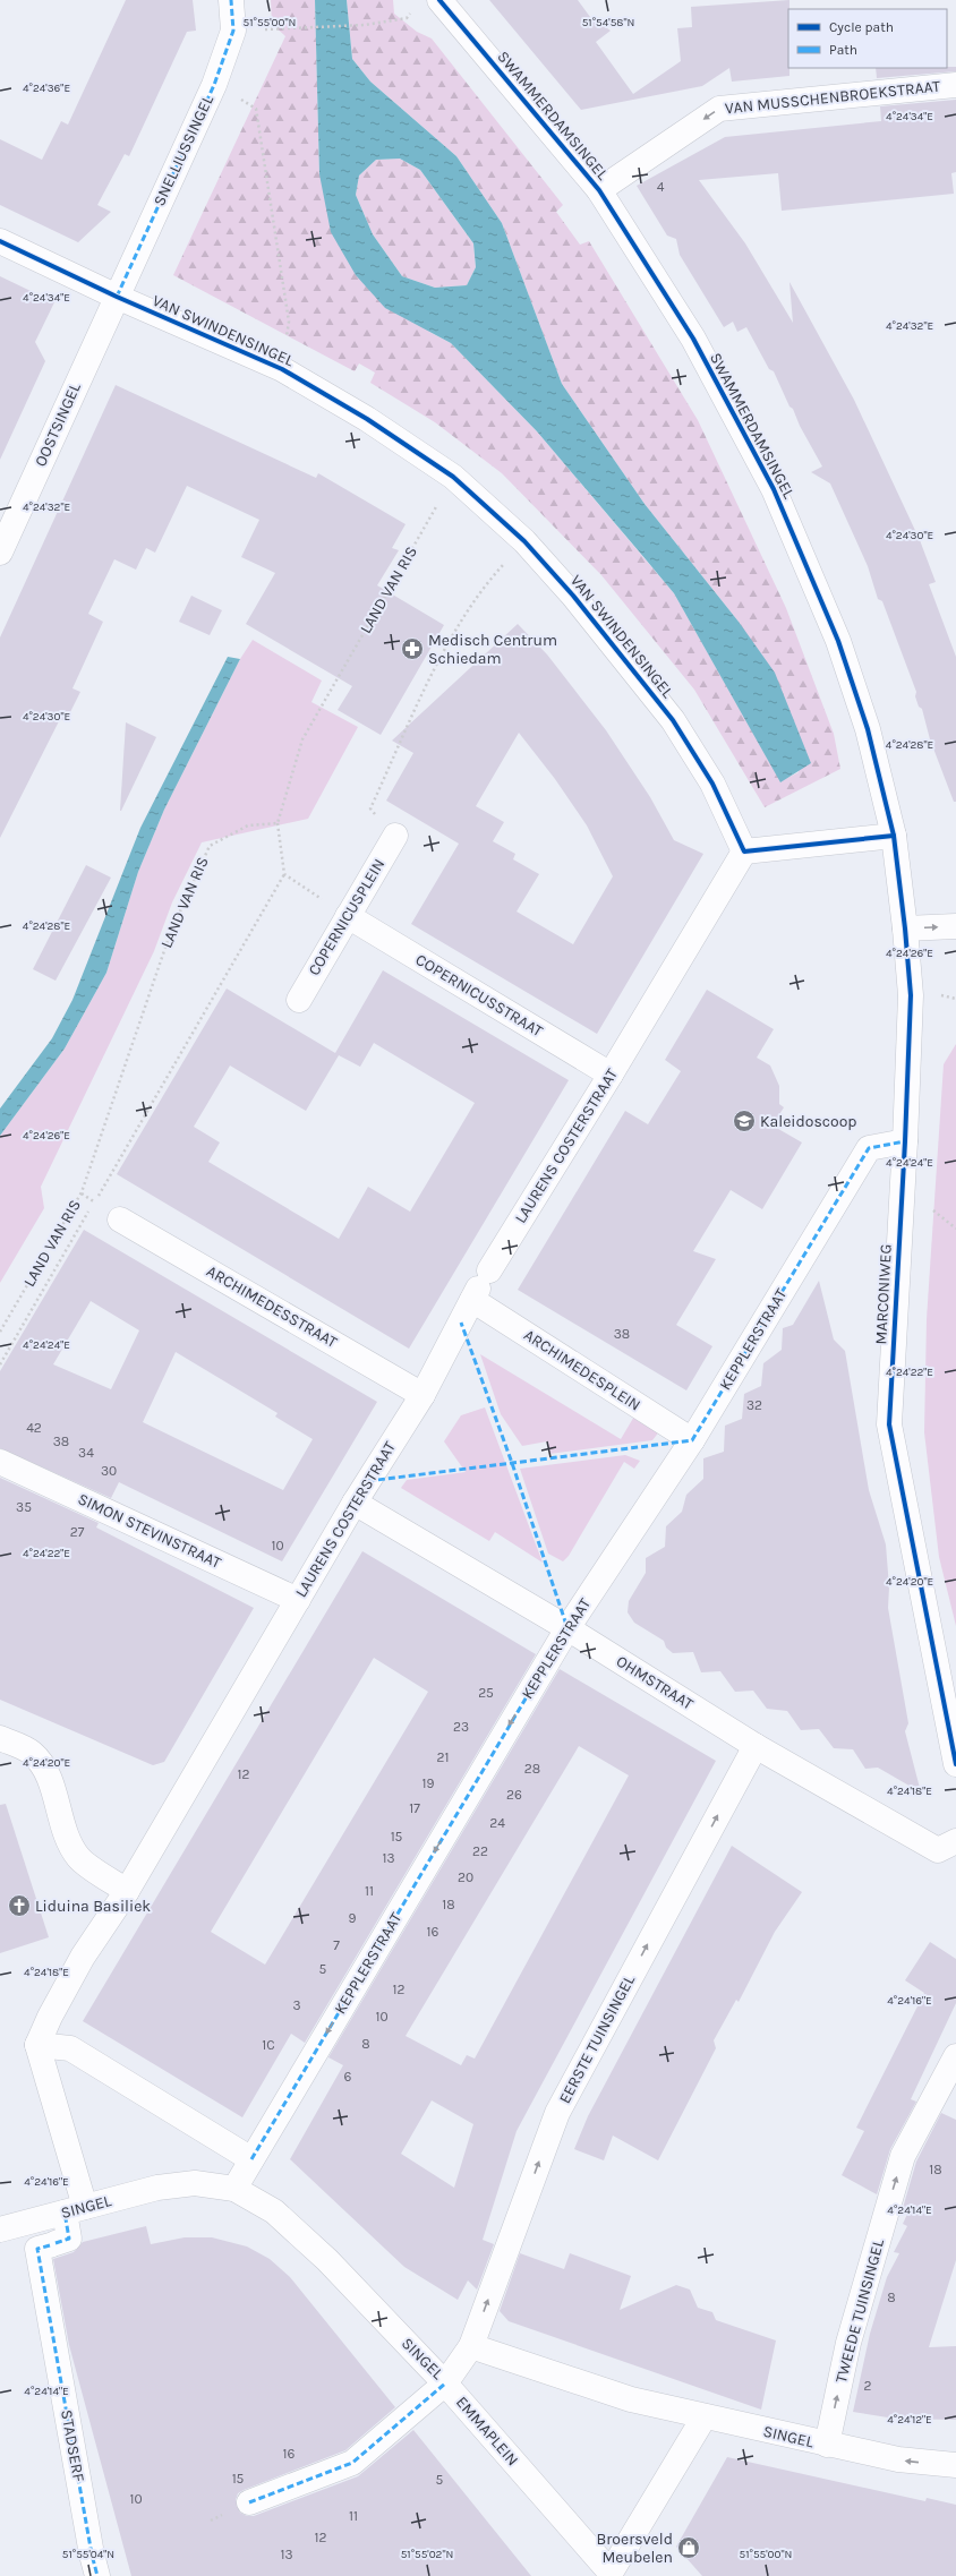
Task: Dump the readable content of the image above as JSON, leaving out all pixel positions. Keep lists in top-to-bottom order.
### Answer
{
  "streets": {
    "street": [
      "VAN MUSSCHENBROEKSTRAAT",
      "SWAMMERDAMSINGEL",
      "SNELLIUSSINGEL",
      "VAN SWINDENSINGEL",
      "OOSTSINGEL",
      "COPERNICUSPLEIN",
      "COPERNICUSSTRAAT",
      "LAURENS COSTERSTRAAT",
      "MARCONIWEG",
      "ARCHIMEDESSTRAAT",
      "KEPPLERSTRAAT",
      "ARCHIMEDESPLEIN",
      "SIMON STEVINSTRAAT",
      "OHMSTRAAT",
      "EERSTE TUINSINGEL",
      "SINGEL",
      "TWEEDE TUINSINGEL",
      "EMMAPLEIN",
      "STADSERF"
    ],
    "path": ["LAND VAN RIS"]
  },
  "crossings": [
    ["VAN MUSSCHENBROEKSTRAAT", "SWAMMERDAMSINGEL"],
    ["SWAMMERDAMSINGEL", "MARCONIWEG"],
    ["SNELLIUSSINGEL", "VAN SWINDENSINGEL"],
    ["SNELLIUSSINGEL", "OOSTSINGEL"],
    ["VAN SWINDENSINGEL", "OOSTSINGEL"],
    ["VAN SWINDENSINGEL", "LAND VAN RIS"],
    ["VAN SWINDENSINGEL", "LAURENS COSTERSTRAAT"],
    ["COPERNICUSPLEIN", "COPERNICUSSTRAAT"],
    ["COPERNICUSSTRAAT", "LAURENS COSTERSTRAAT"],
    ["LAURENS COSTERSTRAAT", "ARCHIMEDESSTRAAT"],
    ["LAURENS COSTERSTRAAT", "ARCHIMEDESPLEIN"],
    ["LAURENS COSTERSTRAAT", "SIMON STEVINSTRAAT"],
    ["LAURENS COSTERSTRAAT", "OHMSTRAAT"],
    ["MARCONIWEG", "KEPPLERSTRAAT"],
    ["KEPPLERSTRAAT", "ARCHIMEDESPLEIN"],
    ["KEPPLERSTRAAT", "OHMSTRAAT"],
    ["KEPPLERSTRAAT", "SINGEL"],
    ["OHMSTRAAT", "EERSTE TUINSINGEL"],
    ["EERSTE TUINSINGEL", "SINGEL"],
    ["SINGEL", "TWEEDE TUINSINGEL"],
    ["SINGEL", "EMMAPLEIN"],
    ["SINGEL", "STADSERF"]
  ],
  "one_way": [
    "VAN MUSSCHENBROEKSTRAAT",
    "KEPPLERSTRAAT",
    "EERSTE TUINSINGEL",
    "TWEEDE TUINSINGEL"
  ],
  "places": {
    "pharmacy": ["Medisch Centrum Schiedam"],
    "school or university": ["Kaleidoscoop"],
    "church": ["Liduina Basiliek"],
    "shop": ["Broersveld Meubelen"]
  },
  "house_numbers": [
    "4",
    "38",
    "32",
    "42",
    "38",
    "34",
    "30",
    "35",
    "27",
    "10",
    "25",
    "23",
    "21",
    "28",
    "12",
    "19",
    "26",
    "17",
    "24",
    "15",
    "22",
    "13",
    "20",
    "11",
    "18",
    "9",
    "16",
    "7",
    "5",
    "12",
    "3",
    "10",
    "8",
    "1C",
    "6",
    "18",
    "8",
    "2",
    "16",
    "15",
    "5",
    "10",
    "11",
    "12",
    "13"
  ],
  "legend": ["Cycle path", "Path"],
  "coordinates": [
    "51°55'00\"N",
    "51°54'58\"N",
    "4°24'36\"E",
    "4°24'34\"E",
    "4°24'32\"E",
    "4°24'30\"E",
    "4°24'28\"E",
    "4°24'26\"E",
    "4°24'24\"E",
    "4°24'22\"E",
    "4°24'20\"E",
    "4°24'18\"E",
    "4°24'16\"E",
    "4°24'14\"E",
    "4°24'12\"E",
    "51°55'04\"N",
    "51°55'02\"N"
  ]
}
